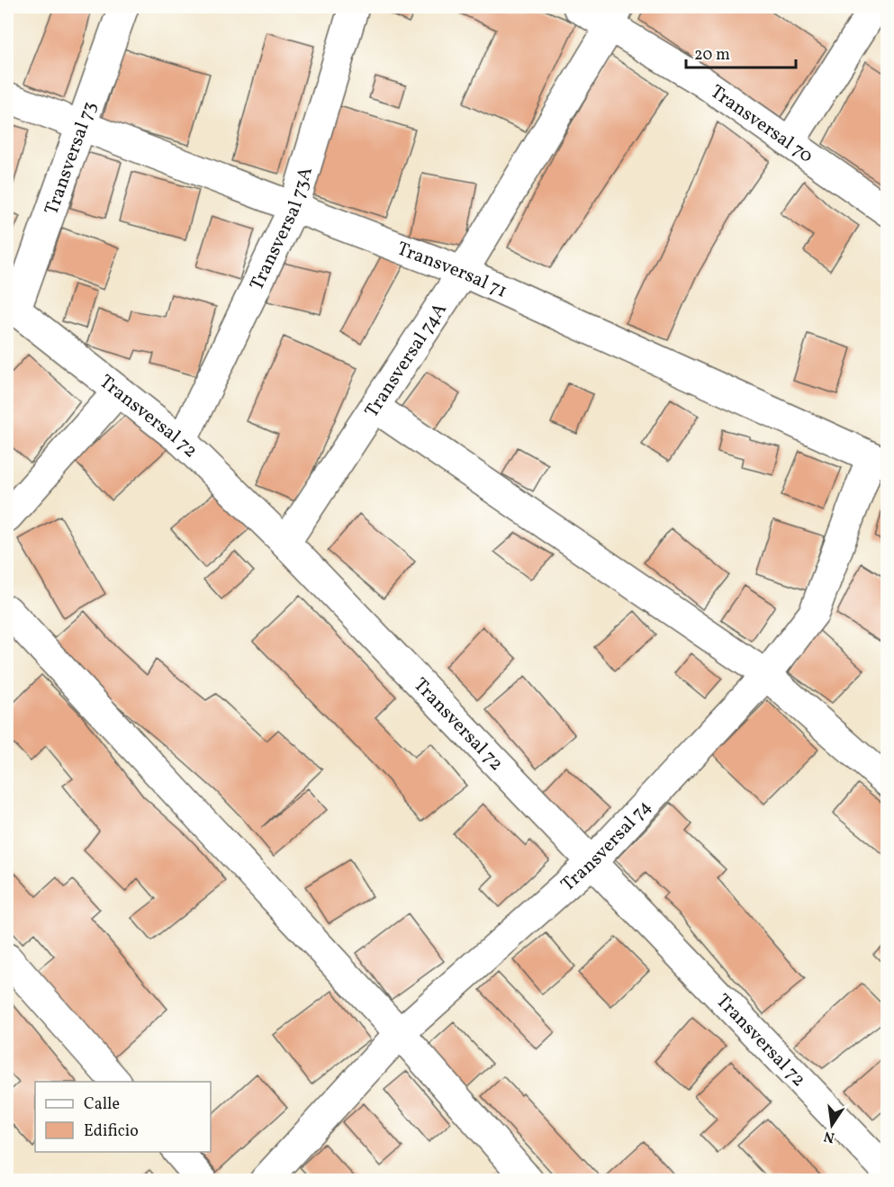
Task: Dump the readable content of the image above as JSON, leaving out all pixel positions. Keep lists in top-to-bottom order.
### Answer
{
  "streets": {
    "street": [
      "Transversal 70",
      "Transversal 73",
      "Transversal 73A",
      "Transversal 71",
      "Transversal 74A",
      "Transversal 72",
      "Transversal 74"
    ]
  },
  "crossings": [
    ["Transversal 70", "Transversal 74A"],
    ["Transversal 73", "Transversal 71"],
    ["Transversal 73", "Transversal 72"],
    ["Transversal 73A", "Transversal 71"],
    ["Transversal 73A", "Transversal 72"],
    ["Transversal 71", "Transversal 74A"],
    ["Transversal 71", "Transversal 74"],
    ["Transversal 74A", "Transversal 72"],
    ["Transversal 72", "Transversal 74"]
  ],
  "legend": ["Calle", "Edificio"],
  "scale_bar": "20 m",
  "north": "bottom"
}
